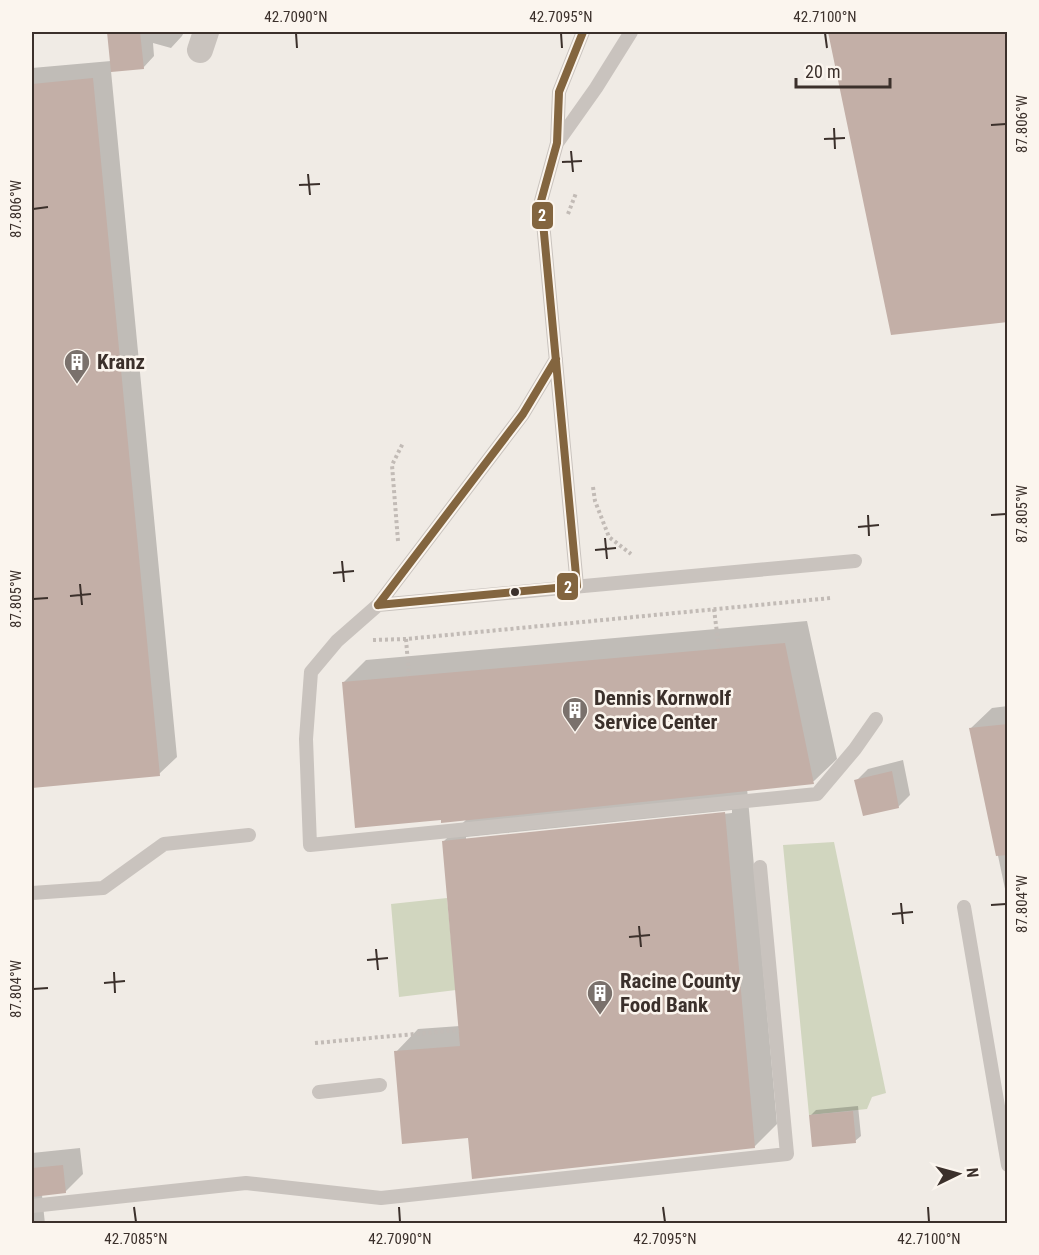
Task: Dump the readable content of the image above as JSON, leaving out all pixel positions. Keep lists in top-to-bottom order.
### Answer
{
  "places": {
    "building": ["Kranz", "Dennis Kornwolf Service Center", "Racine County Food Bank"]
  },
  "lines": ["transit line 2"],
  "scale_bar": "20 m",
  "north": "right",
  "coordinates": [
    "42.7090°N",
    "42.7095°N",
    "42.7100°N",
    "87.806°W",
    "87.805°W",
    "87.804°W",
    "42.7085°N"
  ]
}
